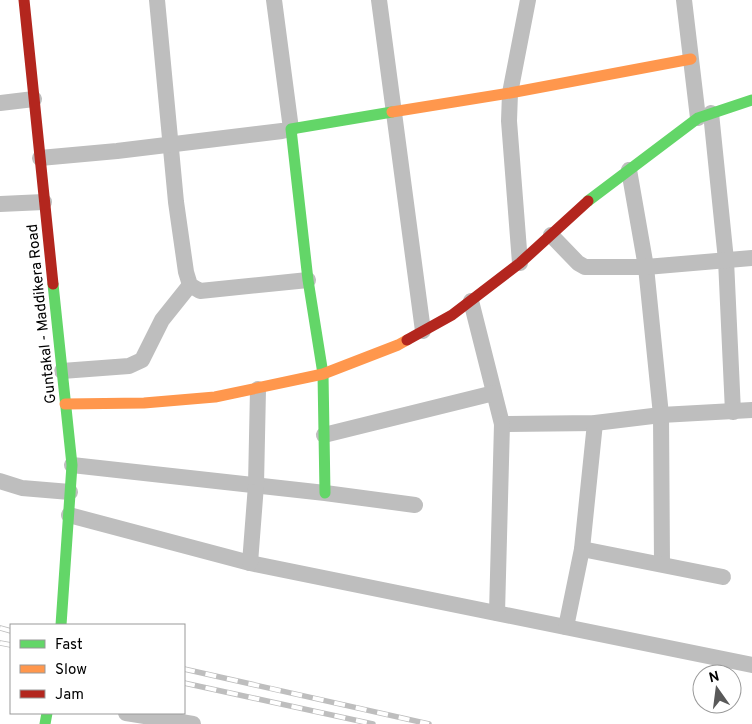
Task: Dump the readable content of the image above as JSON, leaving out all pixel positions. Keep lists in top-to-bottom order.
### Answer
{
  "streets": {
    "street": ["Guntakal - Maddikera Road"]
  },
  "legend": ["Fast", "Slow", "Jam"],
  "north": "top"
}
